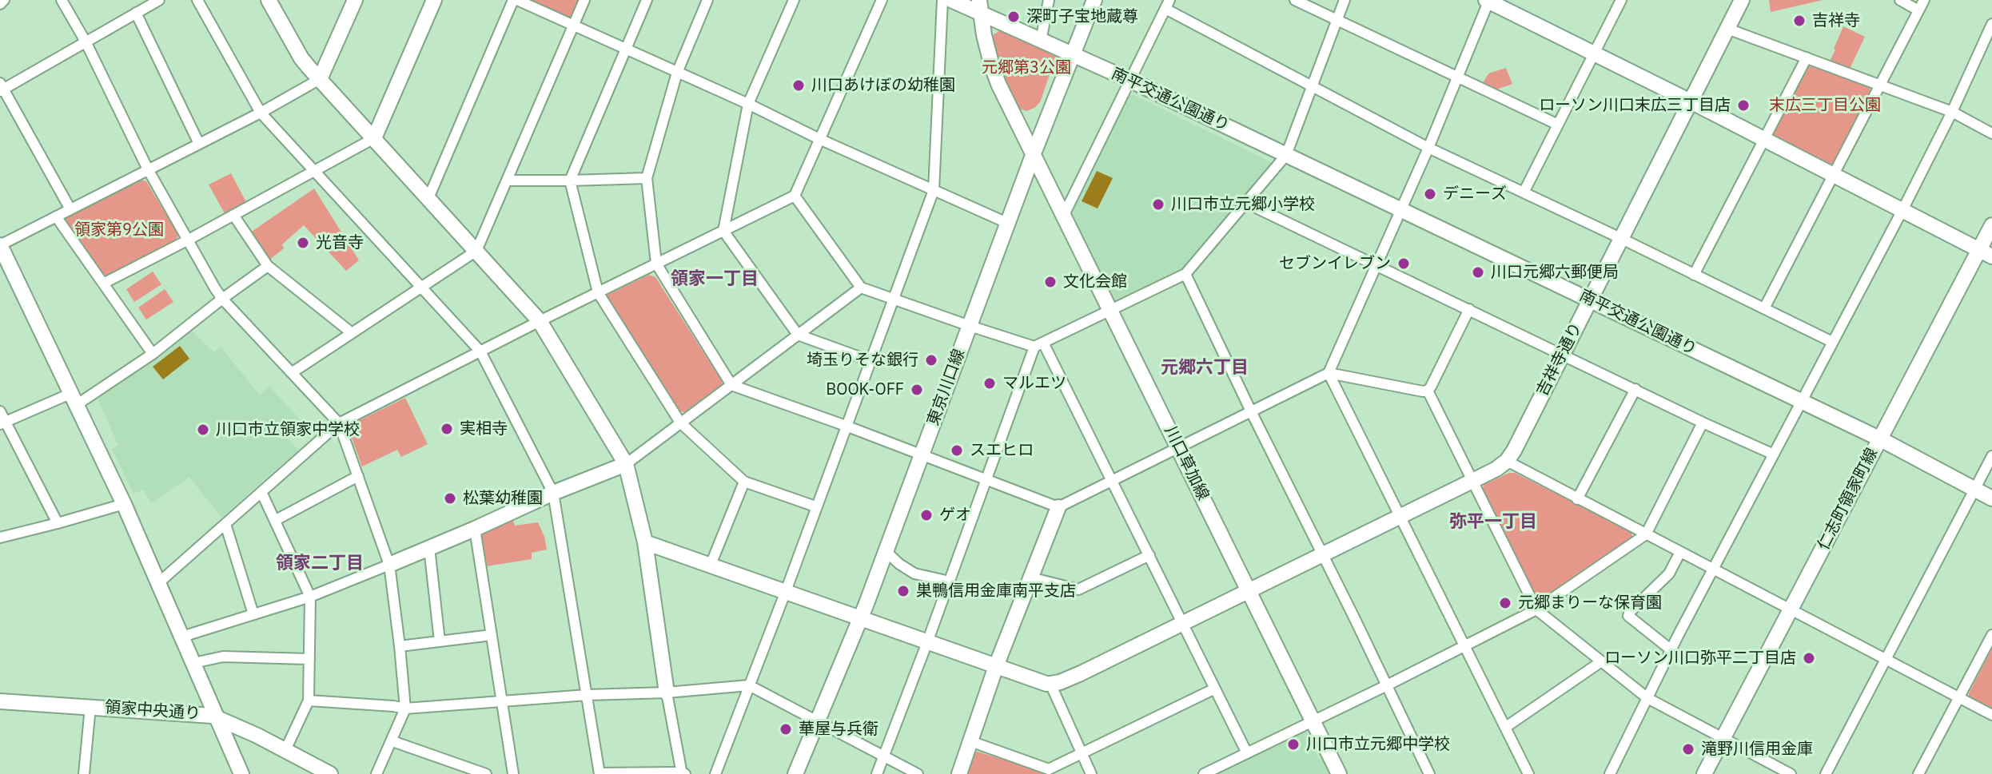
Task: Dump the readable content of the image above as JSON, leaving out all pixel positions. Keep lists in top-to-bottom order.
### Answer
{
  "streets": {
    "street": [
      "南平交通公園通り",
      "吉祥寺通り",
      "東京川口線",
      "川口草加線",
      "仁志町領家町線",
      "領家中央通り"
    ]
  },
  "crossings": [
    ["南平交通公園通り", "吉祥寺通り"],
    ["南平交通公園通り", "東京川口線"],
    ["南平交通公園通り", "川口草加線"],
    ["南平交通公園通り", "仁志町領家町線"],
    ["吉祥寺通り", "川口草加線"],
    ["東京川口線", "川口草加線"]
  ],
  "districts": [
    "領家一丁目",
    "元郷六丁目",
    "弥平一丁目",
    "領家二丁目"
  ],
  "parks": ["元郷第3公園", "末広三丁目公園", "領家第9公園"],
  "places": [
    "深町子宝地蔵尊",
    "吉祥寺",
    "川口あけぼの幼稚園",
    "ローソン川口末広三丁目店",
    "デニーズ",
    "川口市立元郷小学校",
    "光音寺",
    "セブンイレブン",
    "川口元郷六郵便局",
    "文化会館",
    "埼玉りそな銀行",
    "マルエツ",
    "BOOK-OFF",
    "実相寺",
    "川口市立領家中学校",
    "スエヒロ",
    "松葉幼稚園",
    "ゲオ",
    "巣鴨信用金庫南平支店",
    "元郷まりーな保育園",
    "ローソン川口弥平二丁目店",
    "華屋与兵衛",
    "川口市立元郷中学校",
    "滝野川信用金庫"
  ]
}
